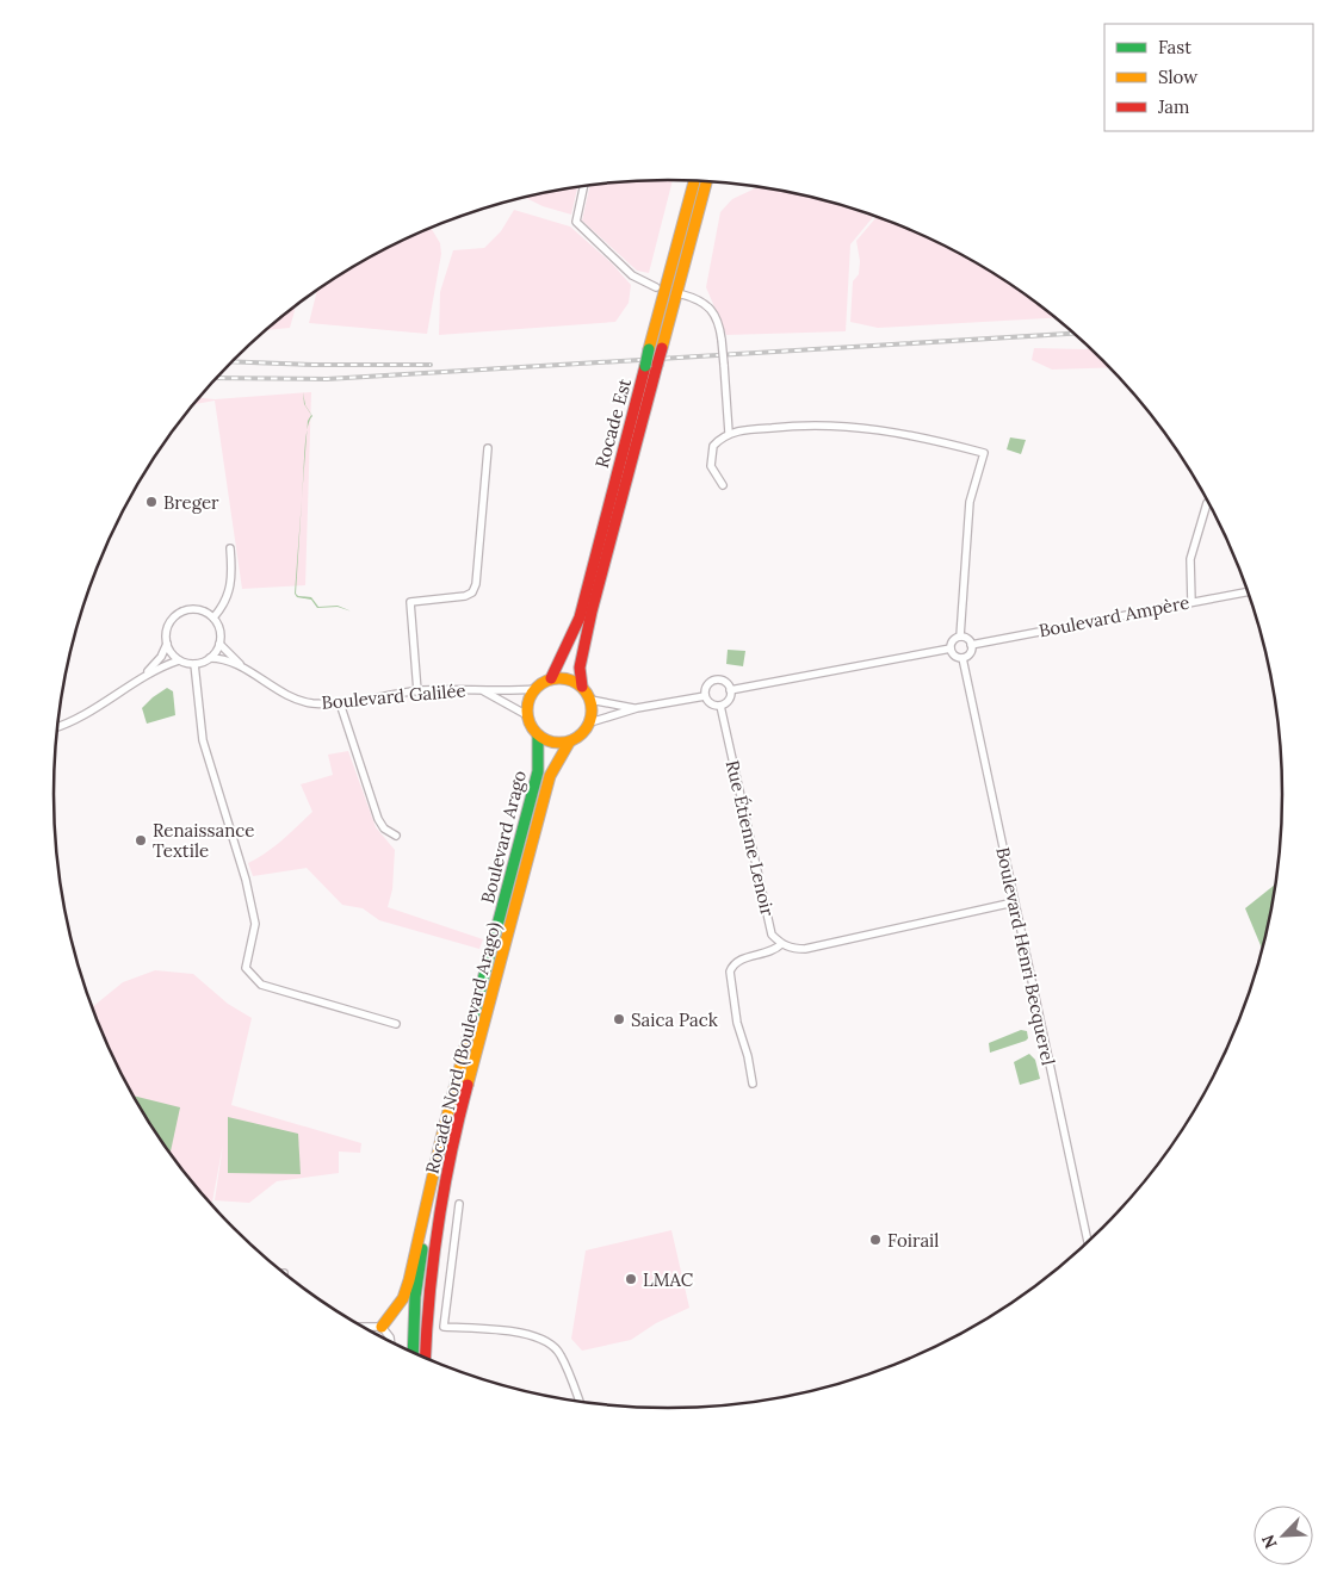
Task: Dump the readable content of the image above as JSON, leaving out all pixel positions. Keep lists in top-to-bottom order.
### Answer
{
  "streets": {
    "main road": ["Rocade Est", "Boulevard Arago", "Rocade Nord (Boulevard Arago)"],
    "street": [
      "Boulevard Ampère",
      "Boulevard Galilée",
      "Rue Étienne Lenoir",
      "Boulevard Henri Becquerel"
    ]
  },
  "crossings": [
    ["Rocade Est", "Boulevard Galilée"],
    ["Rocade Est", "Boulevard Arago"],
    ["Rocade Est", "Rocade Nord (Boulevard Arago)"],
    ["Boulevard Ampère", "Boulevard Henri Becquerel"],
    ["Boulevard Galilée", "Boulevard Arago"],
    ["Boulevard Galilée", "Rocade Nord (Boulevard Arago)"],
    ["Boulevard Arago", "Rocade Nord (Boulevard Arago)"]
  ],
  "places": [
    "Breger",
    "Renaissance Textile",
    "Saica Pack",
    "Foirail",
    "LMAC"
  ],
  "legend": ["Fast", "Slow", "Jam"],
  "north": "bottom left"
}
